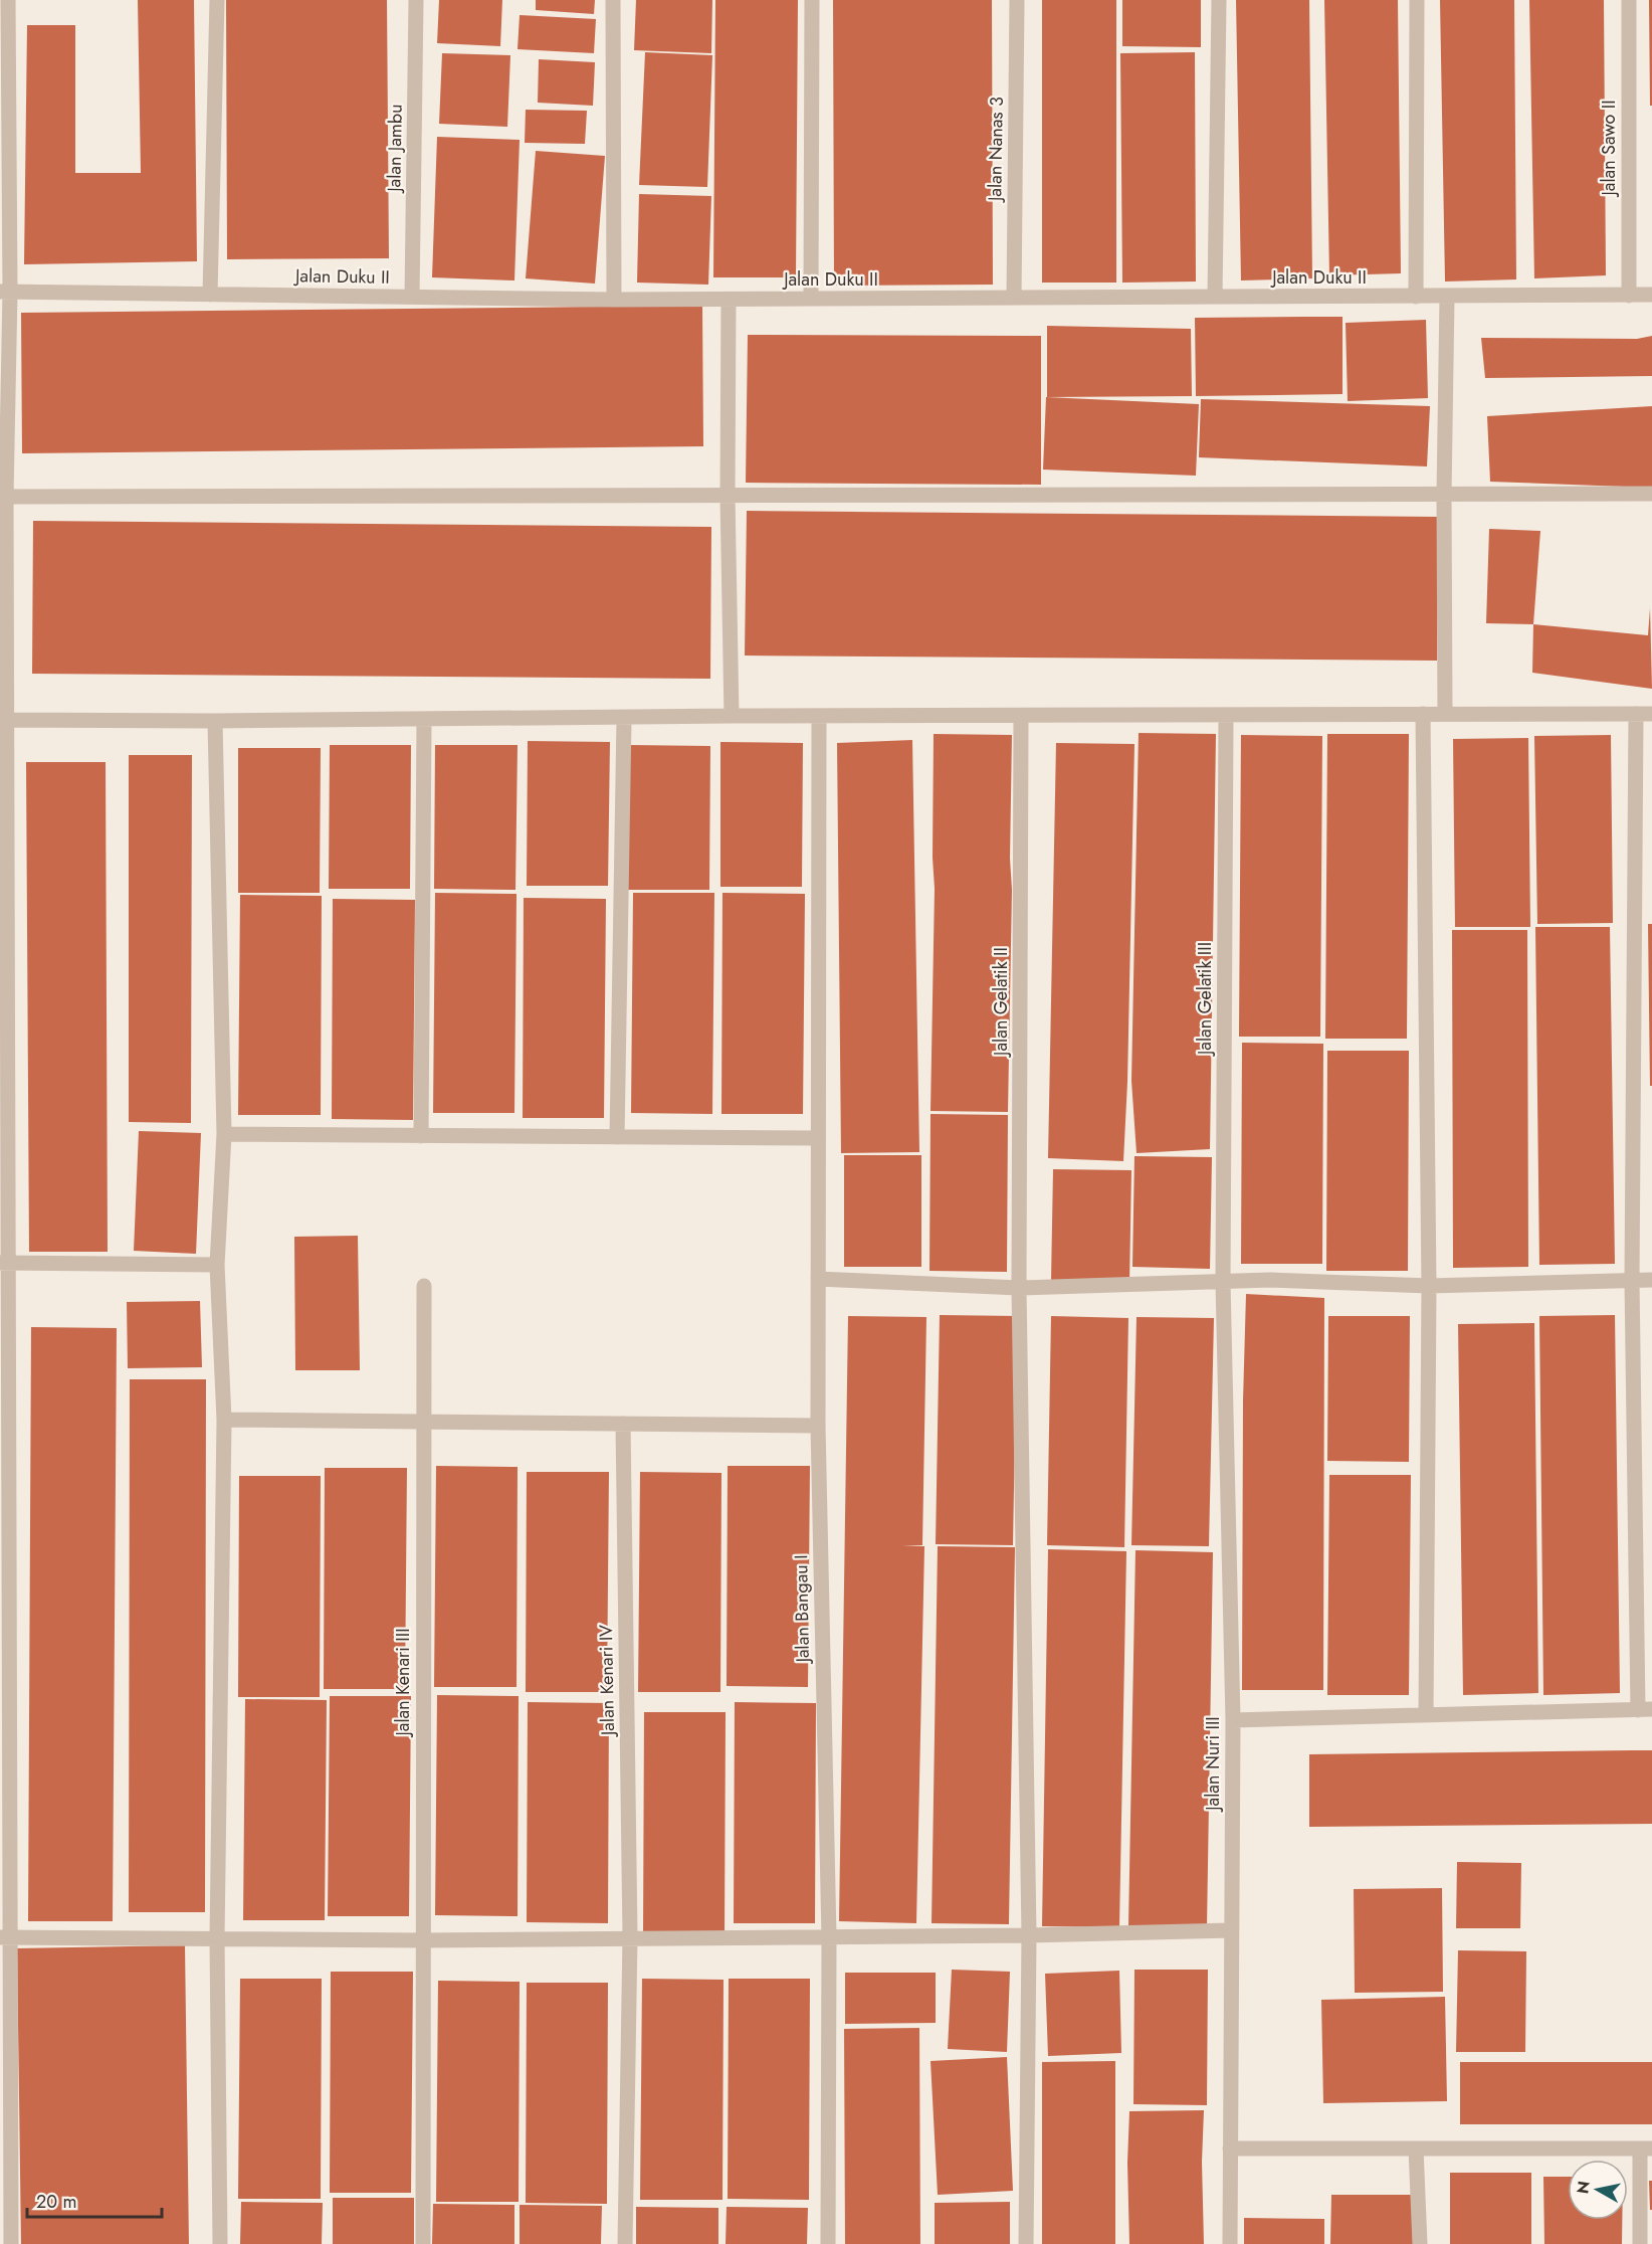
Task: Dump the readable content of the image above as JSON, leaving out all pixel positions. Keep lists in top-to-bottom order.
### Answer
{
  "streets": {
    "street": [
      "Jalan Jambu",
      "Jalan Sawo II",
      "Jalan Nanas 3",
      "Jalan Duku II",
      "Jalan Gelatik III",
      "Jalan Gelatik II",
      "Jalan Bangau I",
      "Jalan Kenari IV",
      "Jalan Kenari III",
      "Jalan Nuri III"
    ]
  },
  "crossings": [
    ["Jalan Jambu", "Jalan Duku II"],
    ["Jalan Sawo II", "Jalan Duku II"],
    ["Jalan Nanas 3", "Jalan Duku II"],
    ["Jalan Gelatik III", "Jalan Nuri III"]
  ],
  "scale_bar": "20 m",
  "north": "left"
}
